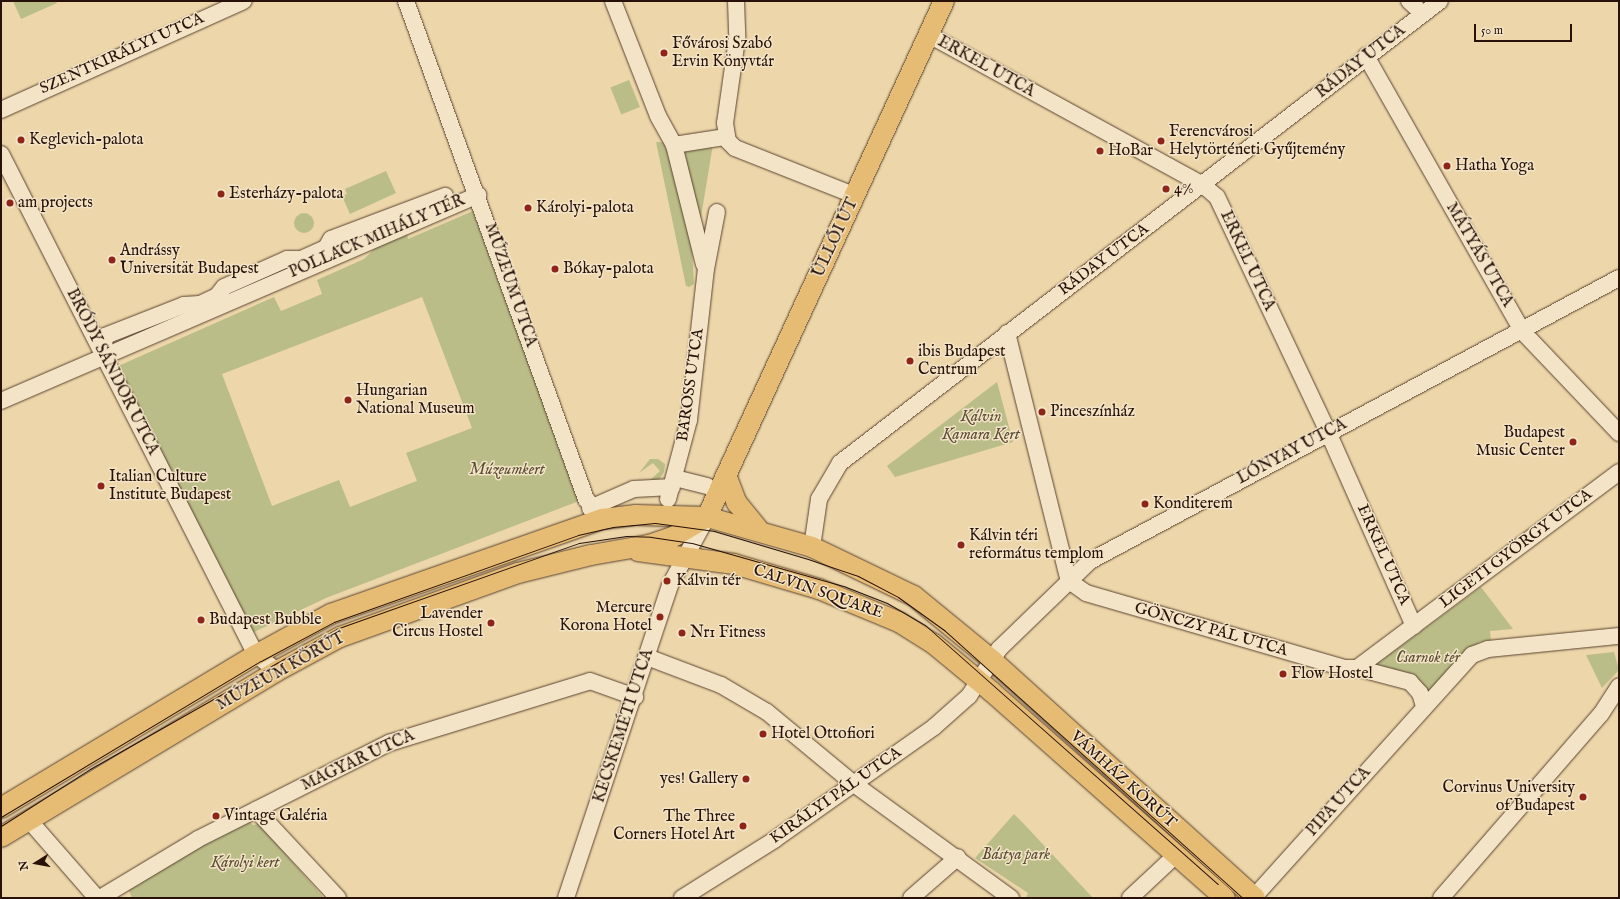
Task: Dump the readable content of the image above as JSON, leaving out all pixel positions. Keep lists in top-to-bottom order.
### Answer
{
  "streets": {
    "main road": [
      "ÜLLŐI ÚT",
      "CALVIN SQUARE",
      "MÚZEUM KÖRÚT",
      "VÁMHÁZ KÖRÚT"
    ],
    "street": [
      "SZENTKIRÁLYI UTCA",
      "RÁDAY UTCA",
      "ERKEL UTCA",
      "POLLACK MIHÁLY TÉR",
      "MÁTYÁS UTCA",
      "MÚZEUM UTCA",
      "BRÓDY SÁNDOR UTCA",
      "BAROSS UTCA",
      "LÓNYAY UTCA",
      "LIGETI GYÖRGY UTCA",
      "GÖNCZY PÁL UTCA",
      "KECSKEMÉTI UTCA",
      "MAGYAR UTCA",
      "KIRÁLYI PÁL UTCA",
      "PIPA UTCA"
    ]
  },
  "crossings": [
    ["RÁDAY UTCA", "ERKEL UTCA"],
    ["RÁDAY UTCA", "MÁTYÁS UTCA"],
    ["RÁDAY UTCA", "CALVIN SQUARE"],
    ["ERKEL UTCA", "ÜLLŐI ÚT"],
    ["ERKEL UTCA", "LÓNYAY UTCA"],
    ["ERKEL UTCA", "LIGETI GYÖRGY UTCA"],
    ["POLLACK MIHÁLY TÉR", "MÚZEUM UTCA"],
    ["POLLACK MIHÁLY TÉR", "BRÓDY SÁNDOR UTCA"],
    ["MÁTYÁS UTCA", "LÓNYAY UTCA"],
    ["MÚZEUM UTCA", "MÚZEUM KÖRÚT"],
    ["BRÓDY SÁNDOR UTCA", "MÚZEUM KÖRÚT"],
    ["BAROSS UTCA", "CALVIN SQUARE"],
    ["LÓNYAY UTCA", "CALVIN SQUARE"],
    ["LÓNYAY UTCA", "GÖNCZY PÁL UTCA"],
    ["LÓNYAY UTCA", "VÁMHÁZ KÖRÚT"],
    ["LÓNYAY UTCA", "KIRÁLYI PÁL UTCA"],
    ["CALVIN SQUARE", "MÚZEUM KÖRÚT"],
    ["CALVIN SQUARE", "KECSKEMÉTI UTCA"],
    ["CALVIN SQUARE", "VÁMHÁZ KÖRÚT"],
    ["CALVIN SQUARE", "KIRÁLYI PÁL UTCA"],
    ["KECSKEMÉTI UTCA", "MAGYAR UTCA"],
    ["VÁMHÁZ KÖRÚT", "KIRÁLYI PÁL UTCA"],
    ["VÁMHÁZ KÖRÚT", "PIPA UTCA"]
  ],
  "parks": [
    "Kálvin Kamara Kert",
    "Múzeumkert",
    "Csarnok tér",
    "Bástya park",
    "Károlyi kert"
  ],
  "places": [
    "Fővárosi Szabó Ervin Könyvtár",
    "Keglevich-palota",
    "Ferencvárosi Helytörténeti Gyűjtemény",
    "HoBar",
    "Hatha Yoga",
    "4%",
    "Esterházy-palota",
    "am projects",
    "Károlyi-palota",
    "Andrássy Universität Budapest",
    "Bókay-palota",
    "ibis Budapest Centrum",
    "Hungarian National Museum",
    "Pinceszínház",
    "Budapest Music Center",
    "Italian Culture Institute Budapest",
    "Konditerem",
    "Kálvin téri református templom",
    "Kálvin tér",
    "Mercure Korona Hotel",
    "Budapest Bubble",
    "Lavender Circus Hostel",
    "Nr1 Fitness",
    "Flow Hostel",
    "Hotel Ottofiori",
    "yes! Gallery",
    "Corvinus University of Budapest",
    "Vintage Galéria",
    "The Three Corners Hotel Art"
  ],
  "scale_bar": "50 m",
  "north": "left"
}
